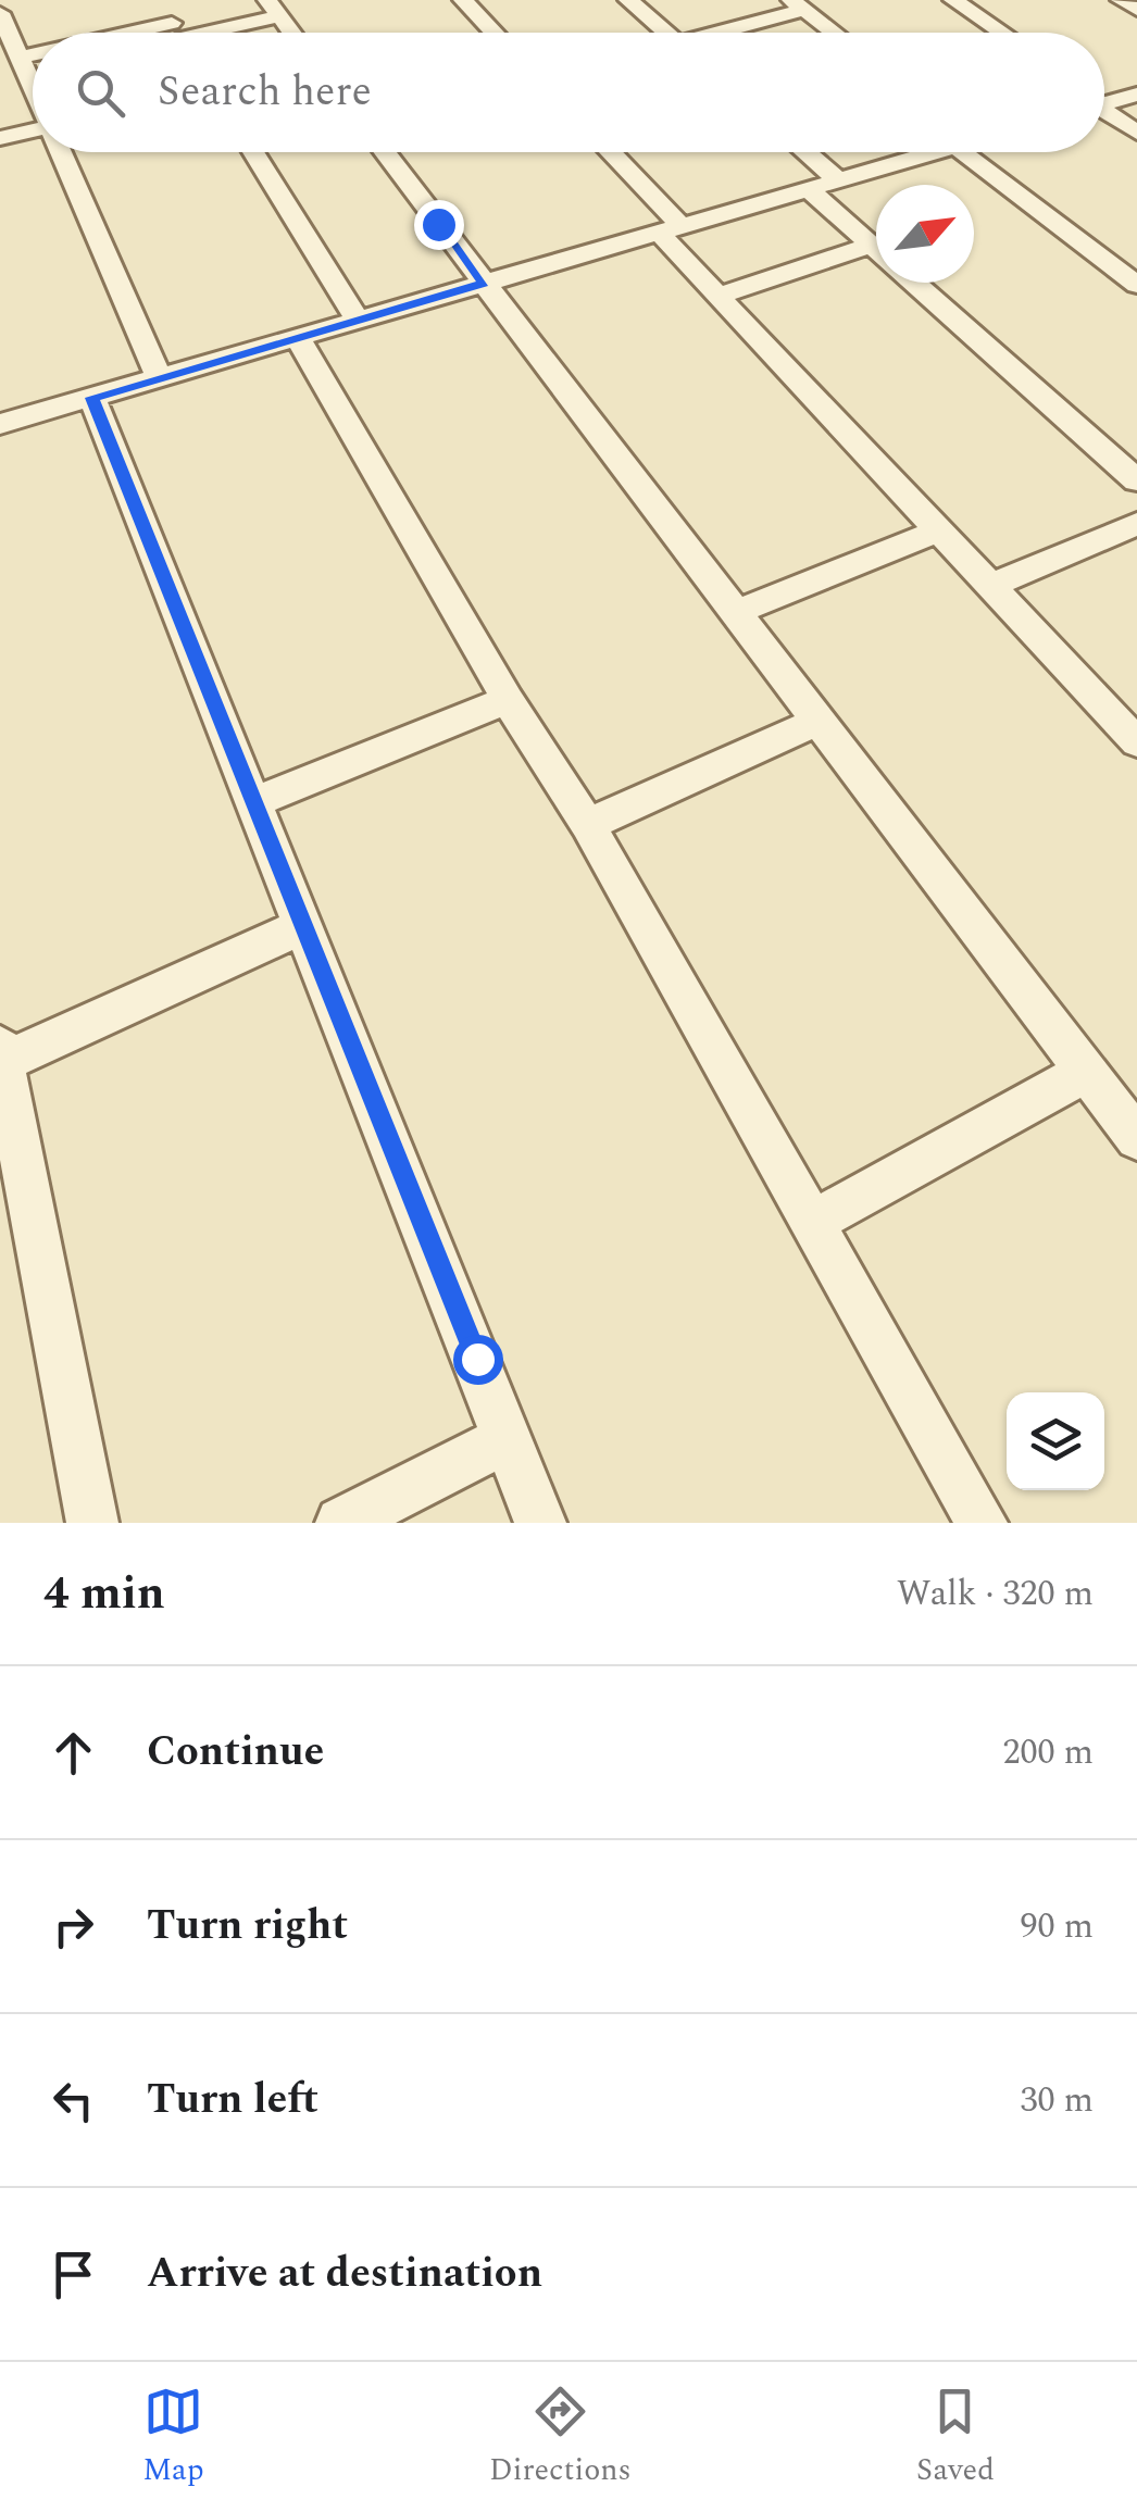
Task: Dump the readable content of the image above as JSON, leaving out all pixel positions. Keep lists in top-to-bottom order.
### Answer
{
  "north": "top right",
  "page": {
    "search": "Search here",
    "heading": ["4 min", "Walk · 320 m"],
    "list": [
      ["Continue", "200 m"],
      ["Turn right", "90 m"],
      ["Turn left", "30 m"],
      "Arrive at destination"
    ],
    "nav": ["Map", "Directions", "Saved"]
  }
}
